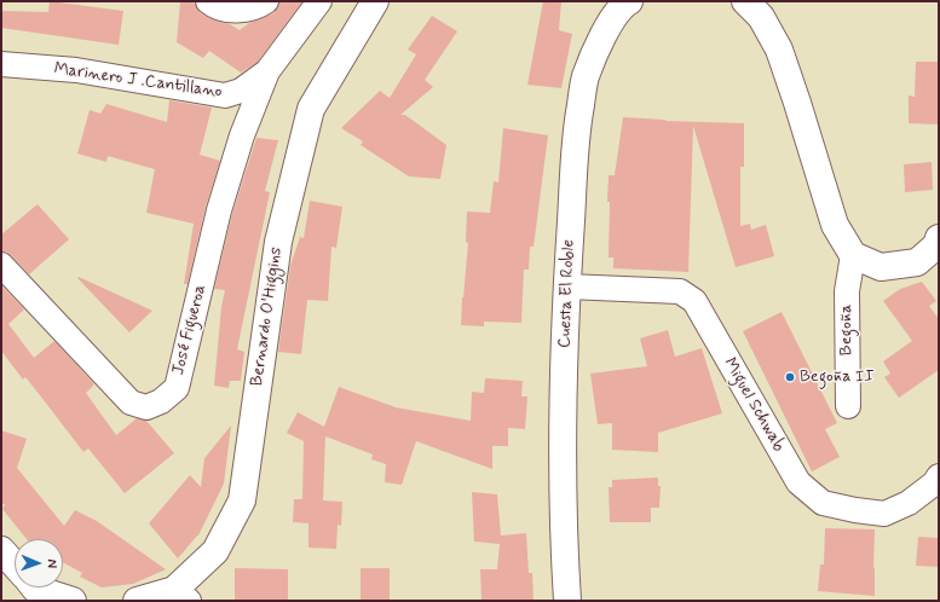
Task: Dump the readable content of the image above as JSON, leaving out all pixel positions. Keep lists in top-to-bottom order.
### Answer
{
  "streets": {
    "main road": ["Cuesta El Roble", "Bernardo O'Higgins"],
    "street": [
      "Marinero J .Cantillano",
      "José Figueroa",
      "Begoña",
      "Miguel Schwab"
    ]
  },
  "crossings": [
    ["Marinero J .Cantillano", "José Figueroa"],
    ["Cuesta El Roble", "Miguel Schwab"]
  ],
  "places": ["Begoña II"],
  "north": "right"
}
